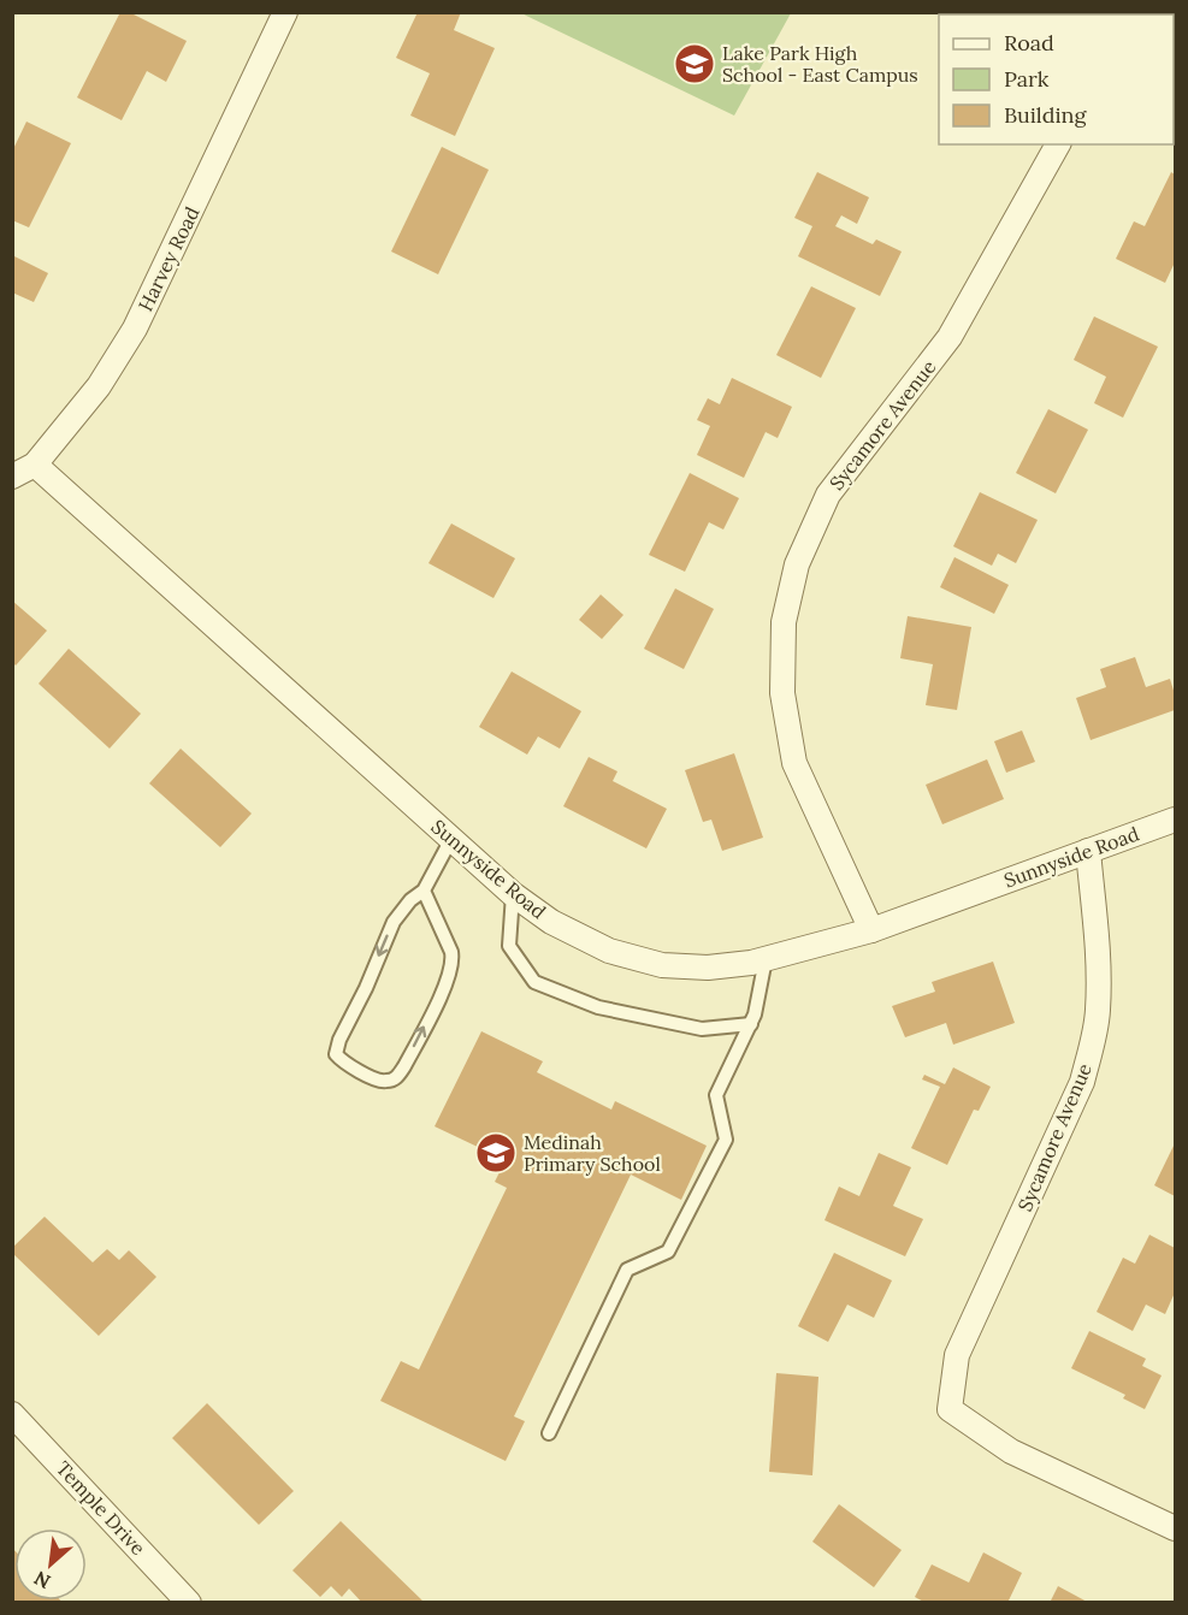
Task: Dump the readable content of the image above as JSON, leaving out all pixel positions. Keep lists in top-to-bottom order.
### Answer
{
  "streets": {
    "street": [
      "Harvey Road",
      "Sycamore Avenue",
      "Sunnyside Road",
      "Temple Drive"
    ]
  },
  "crossings": [
    ["Harvey Road", "Sunnyside Road"],
    ["Sycamore Avenue", "Sunnyside Road"]
  ],
  "places": {
    "school or university": ["Lake Park High School - East Campus", "Medinah Primary School"]
  },
  "legend": ["Road", "Park", "Building"],
  "north": "bottom left"
}
